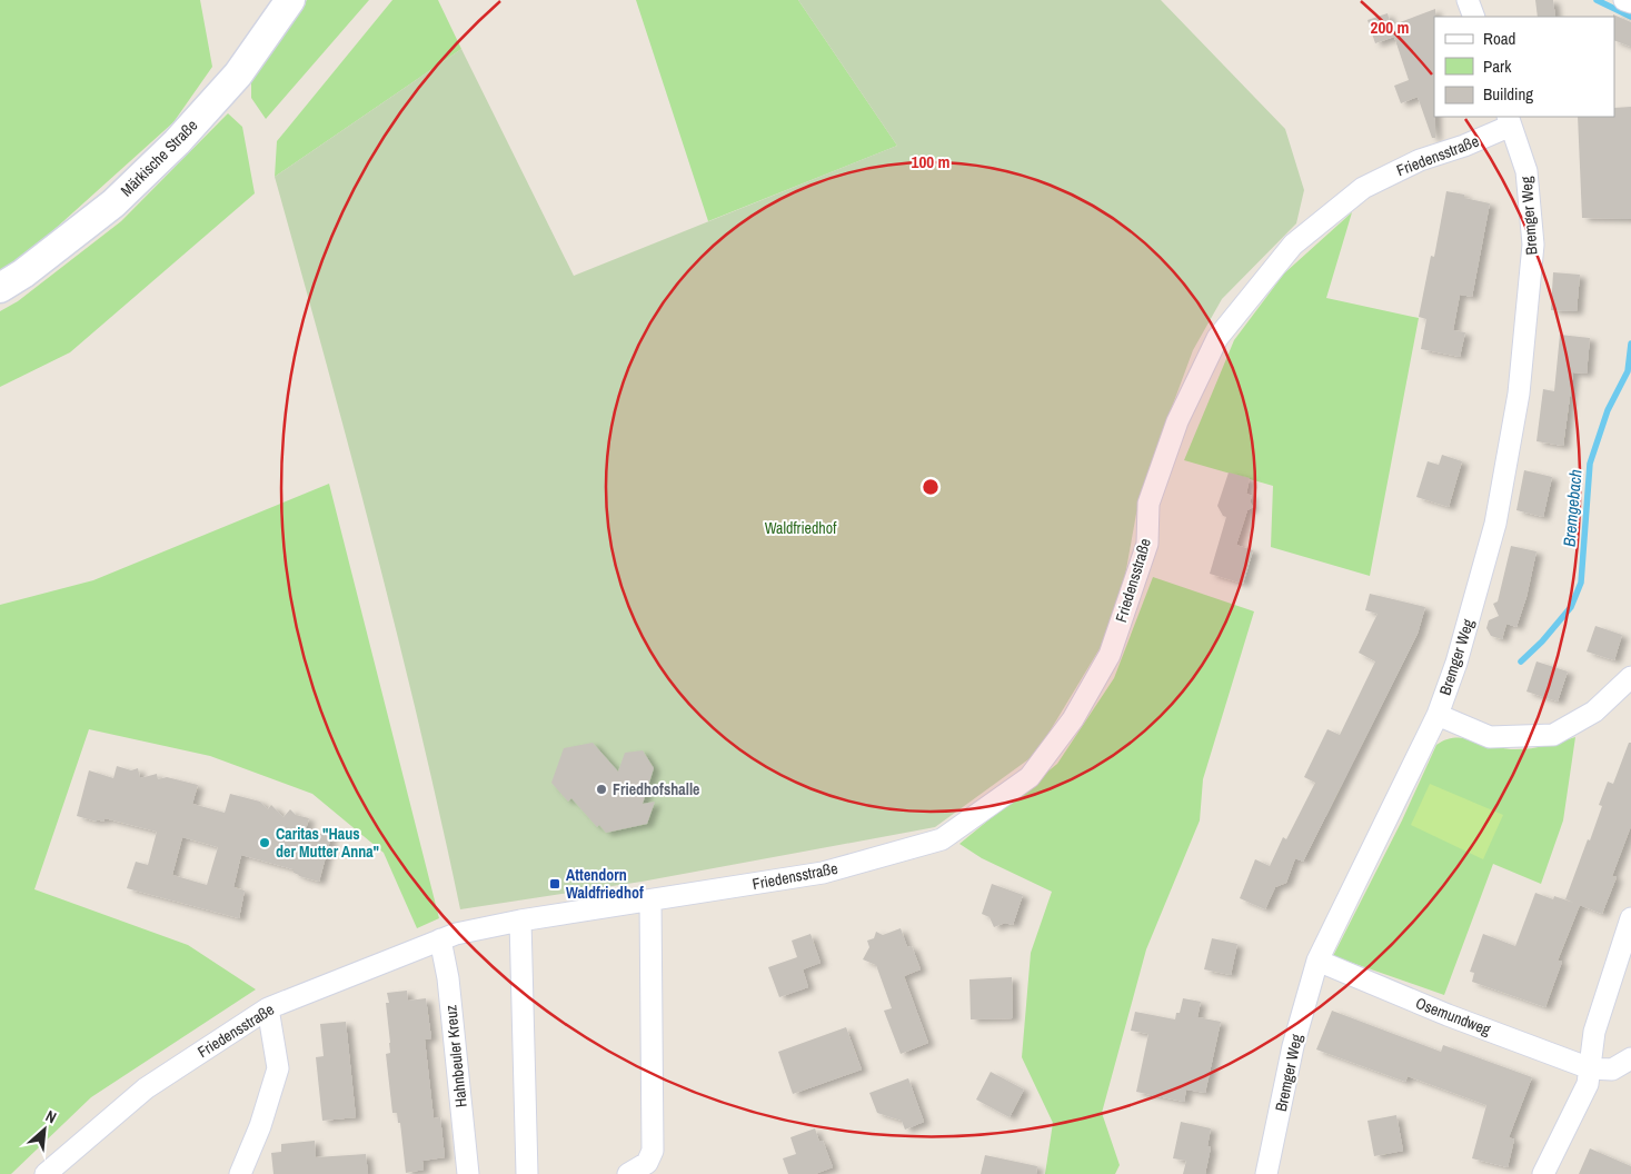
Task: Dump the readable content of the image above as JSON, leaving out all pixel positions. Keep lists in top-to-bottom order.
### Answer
{
  "streets": {
    "main road": ["Märkische Straße"],
    "street": [
      "Friedensstraße",
      "Bremger Weg",
      "Osemundweg",
      "Hahnbeuler Kreuz"
    ]
  },
  "crossings": [
    ["Friedensstraße", "Bremger Weg"],
    ["Friedensstraße", "Hahnbeuler Kreuz"],
    ["Bremger Weg", "Osemundweg"]
  ],
  "water": ["Bremgebach"],
  "parks": ["Waldfriedhof"],
  "places": {
    "other": ["Friedhofshalle", "Caritas \"Haus der Mutter Anna\""],
    "transit": ["Attendorn Waldfriedhof"]
  },
  "legend": ["Road", "Park", "Building"],
  "north": "top right",
  "rings": ["200 m", "100 m"]
}
